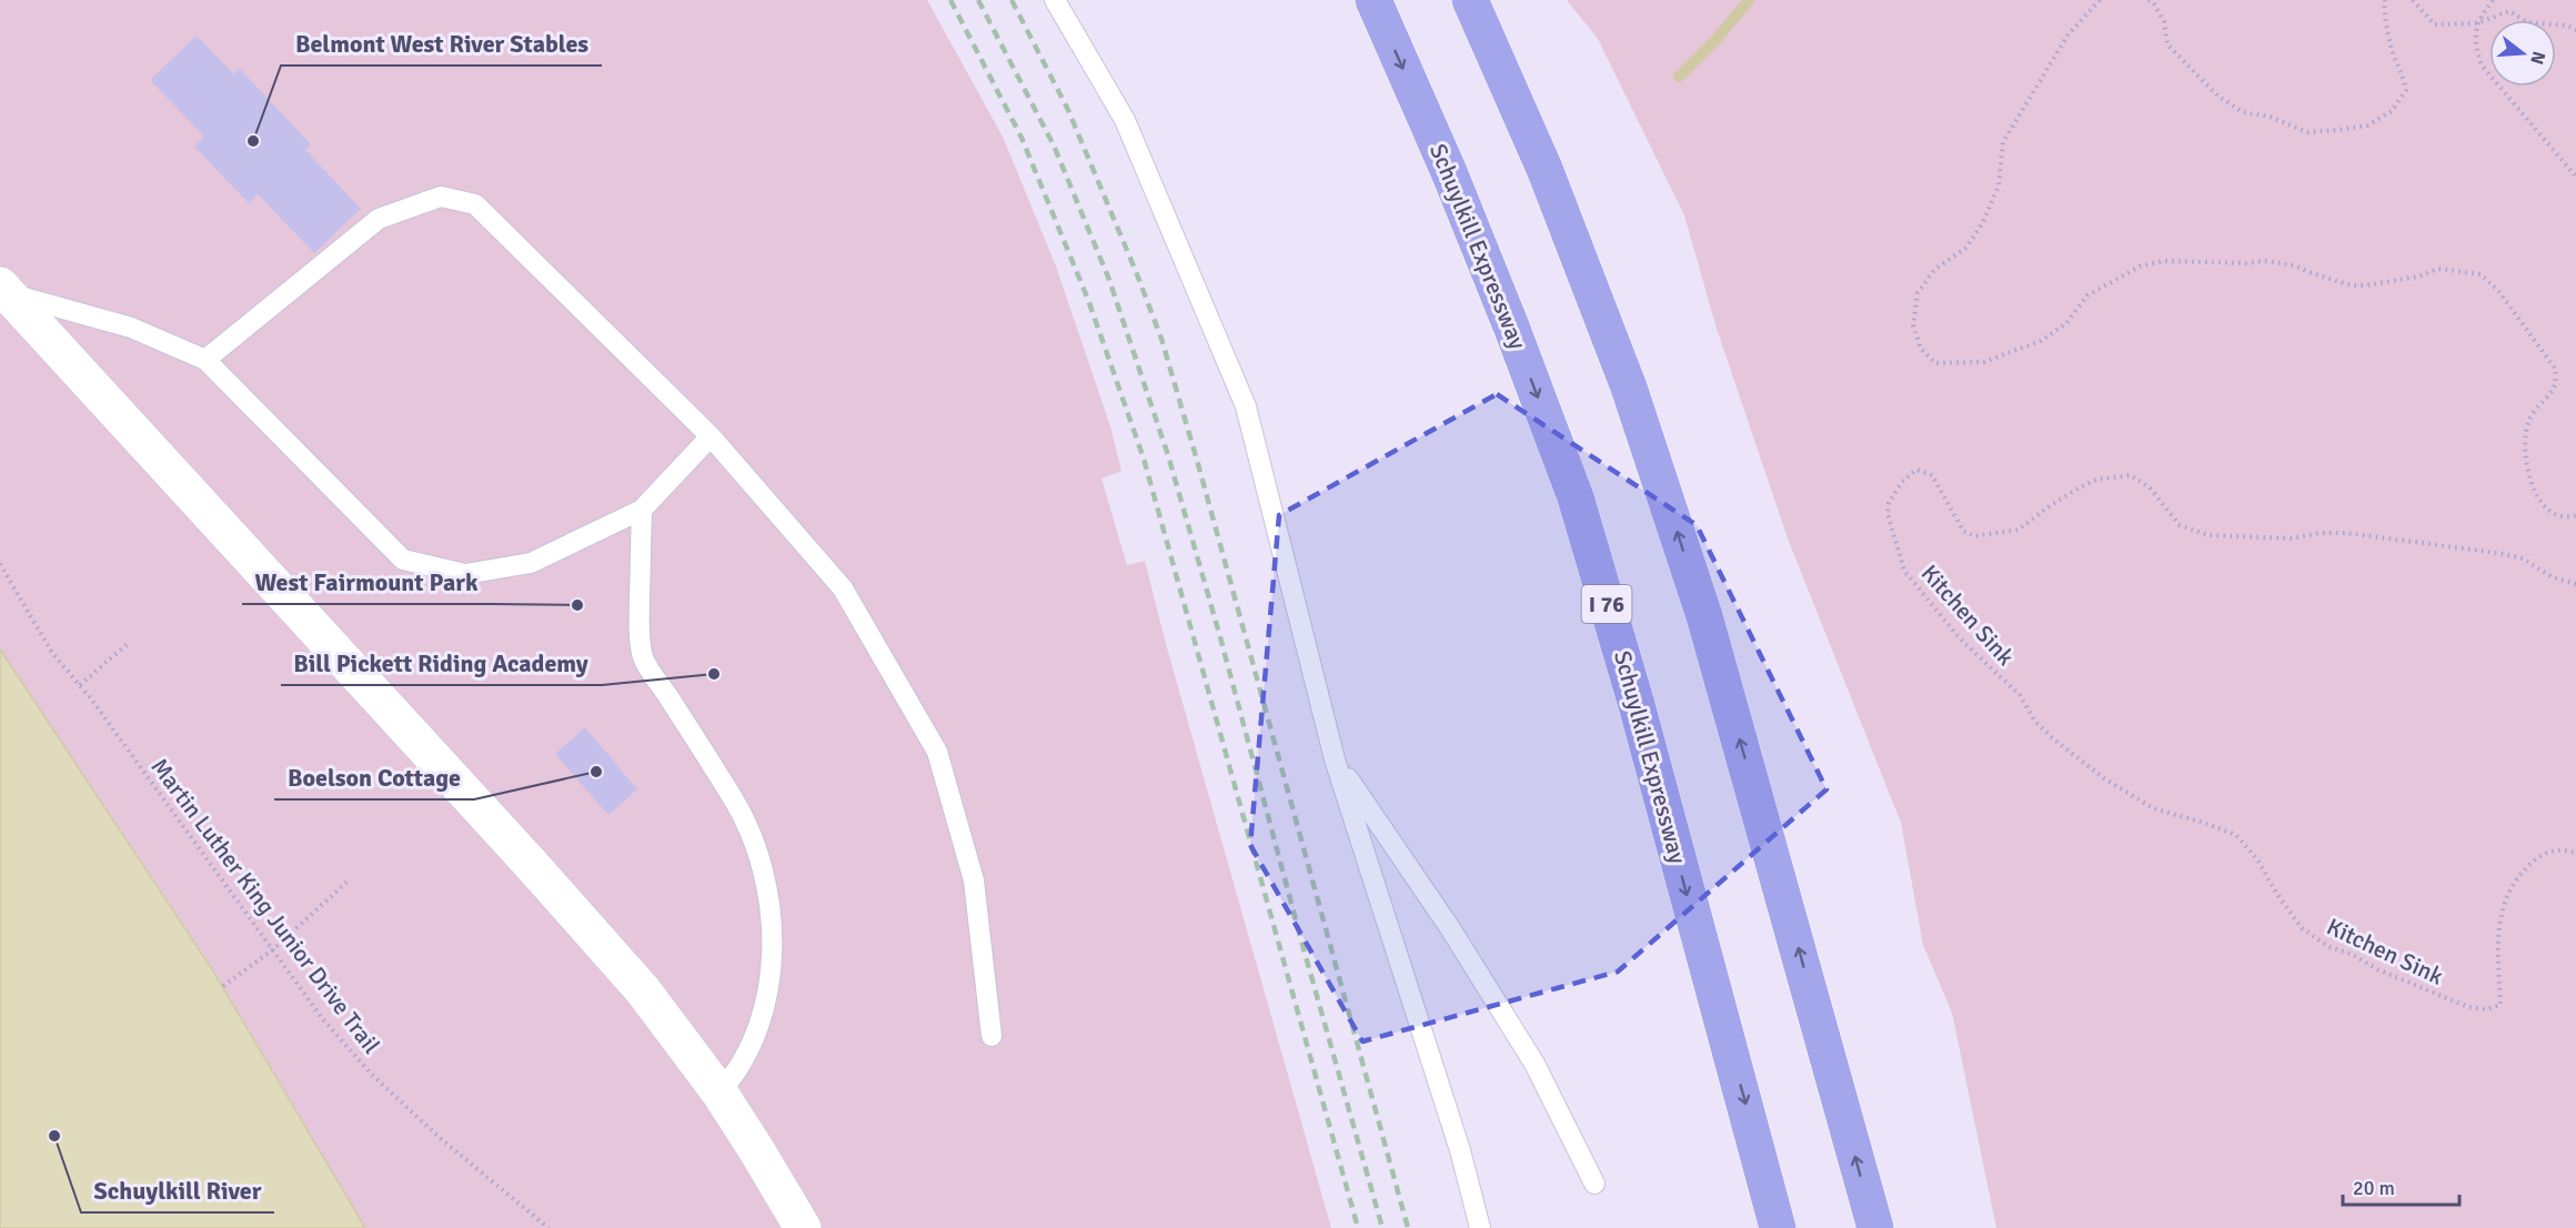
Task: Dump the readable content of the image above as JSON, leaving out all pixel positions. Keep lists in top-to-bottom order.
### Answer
{
  "streets": {
    "highway": ["Schuylkill Expressway", "I 76"],
    "path": ["Kitchen Sink", "Martin Luther King Junior Drive Trail"]
  },
  "places": [
    "Belmont West River Stables",
    "West Fairmount Park",
    "Bill Pickett Riding Academy",
    "Boelson Cottage",
    "Schuylkill River"
  ],
  "scale_bar": "20 m",
  "north": "right"
}
